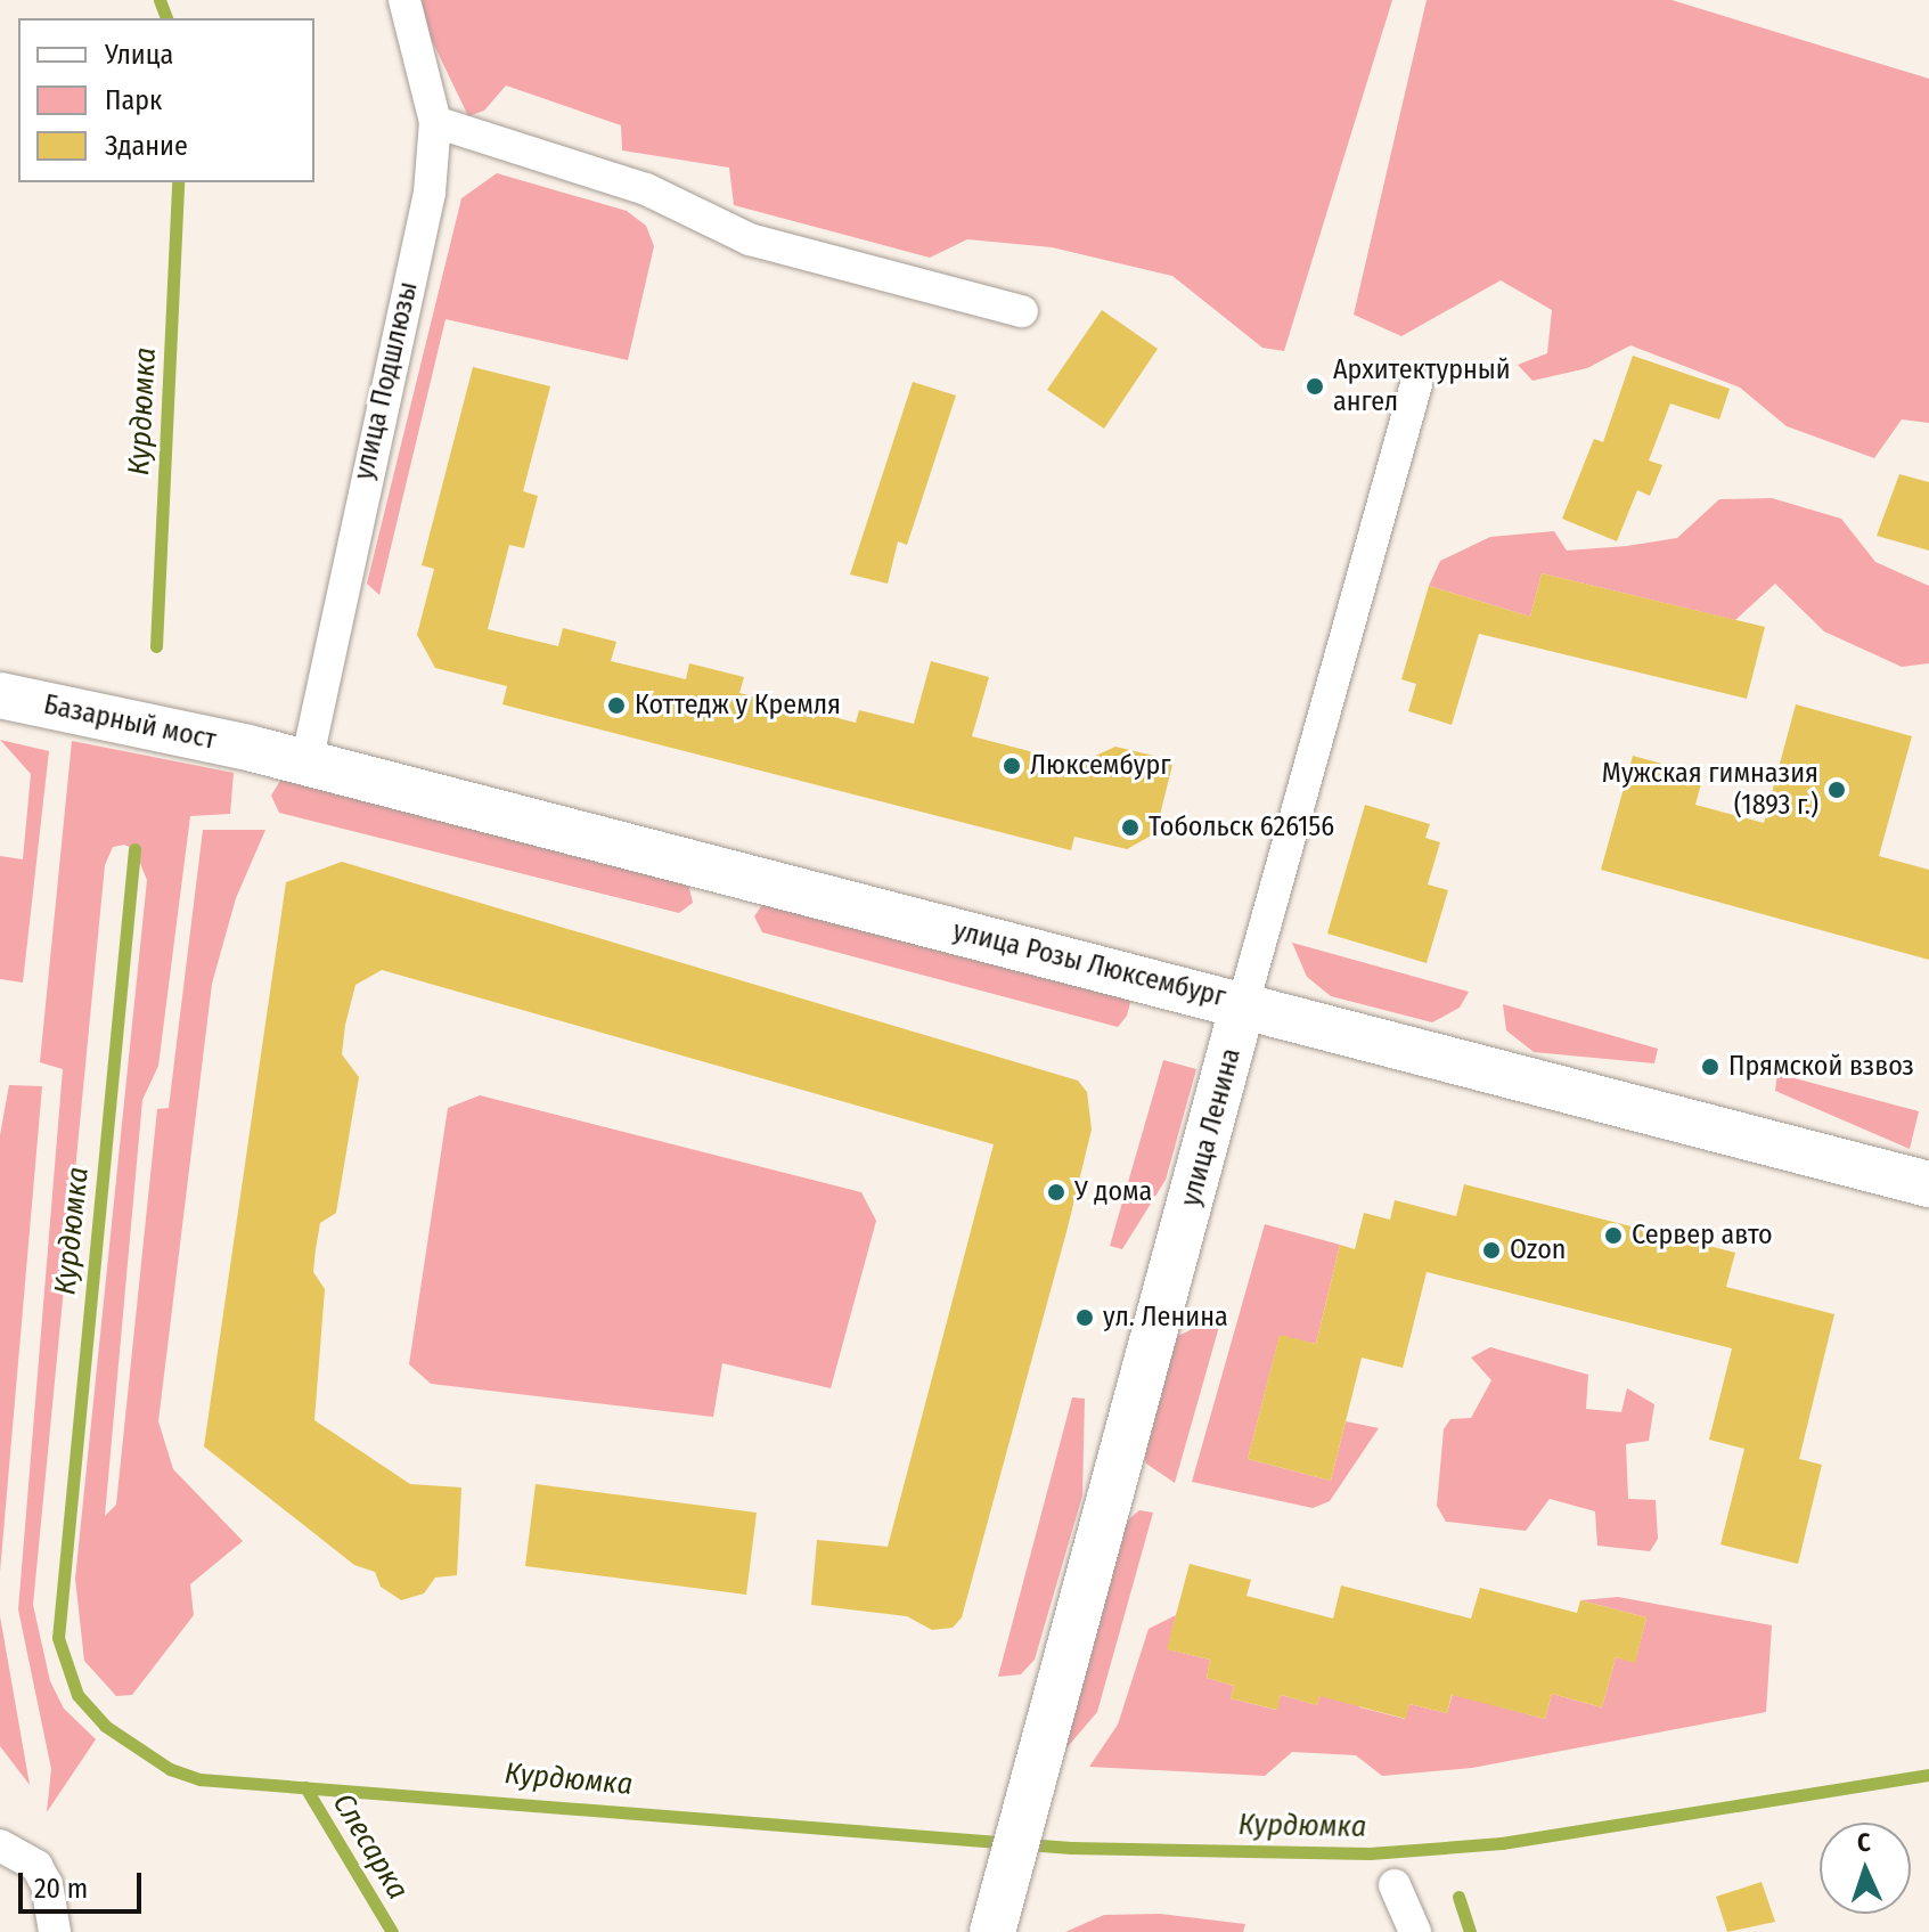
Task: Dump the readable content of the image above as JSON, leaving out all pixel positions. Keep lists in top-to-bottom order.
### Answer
{
  "streets": {
    "main road": ["Базарный мост", "улица Розы Люксембург", "улица Ленина"],
    "street": ["улица Подшлюзы"]
  },
  "crossings": [
    ["улица Подшлюзы", "улица Розы Люксембург"],
    ["Базарный мост", "улица Розы Люксембург"],
    ["улица Розы Люксембург", "улица Ленина"]
  ],
  "water": ["Курдюмка", "Слесарка"],
  "places": [
    "Архитектурный ангел",
    "Коттедж у Кремля",
    "Люксембург",
    "Мужская гимназия (1893 г.)",
    "Тобольск 626156",
    "Прямской взвоз",
    "У дома",
    "Сервер авто",
    "Ozon",
    "ул. Ленина"
  ],
  "legend": ["Улица", "Парк", "Здание"],
  "scale_bar": "20 m",
  "north": "top"
}
